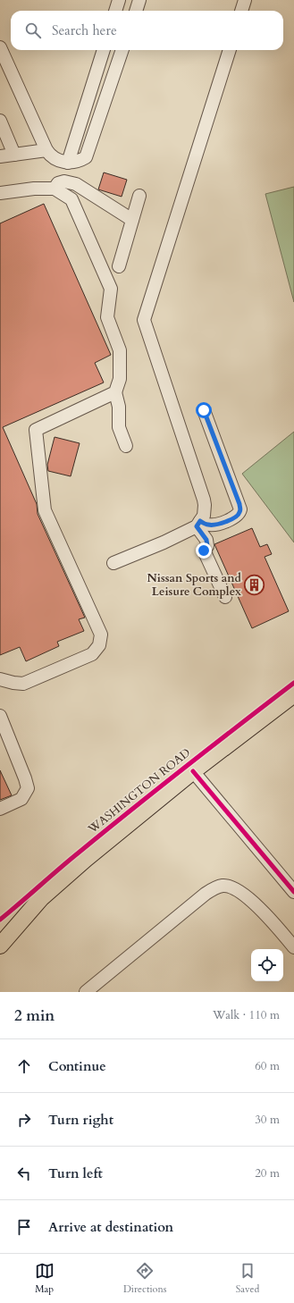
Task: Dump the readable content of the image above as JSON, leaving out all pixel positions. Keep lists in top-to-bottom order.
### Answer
{
  "streets": {
    "main road": ["WASHINGTON ROAD"]
  },
  "places": {
    "building": ["Nissan Sports and Leisure Complex"]
  },
  "page": {
    "search": "Search here",
    "heading": ["2 min", "Walk · 110 m"],
    "list": [
      ["Continue", "60 m"],
      ["Turn right", "30 m"],
      ["Turn left", "20 m"],
      "Arrive at destination"
    ],
    "nav": ["Map", "Directions", "Saved"]
  }
}
